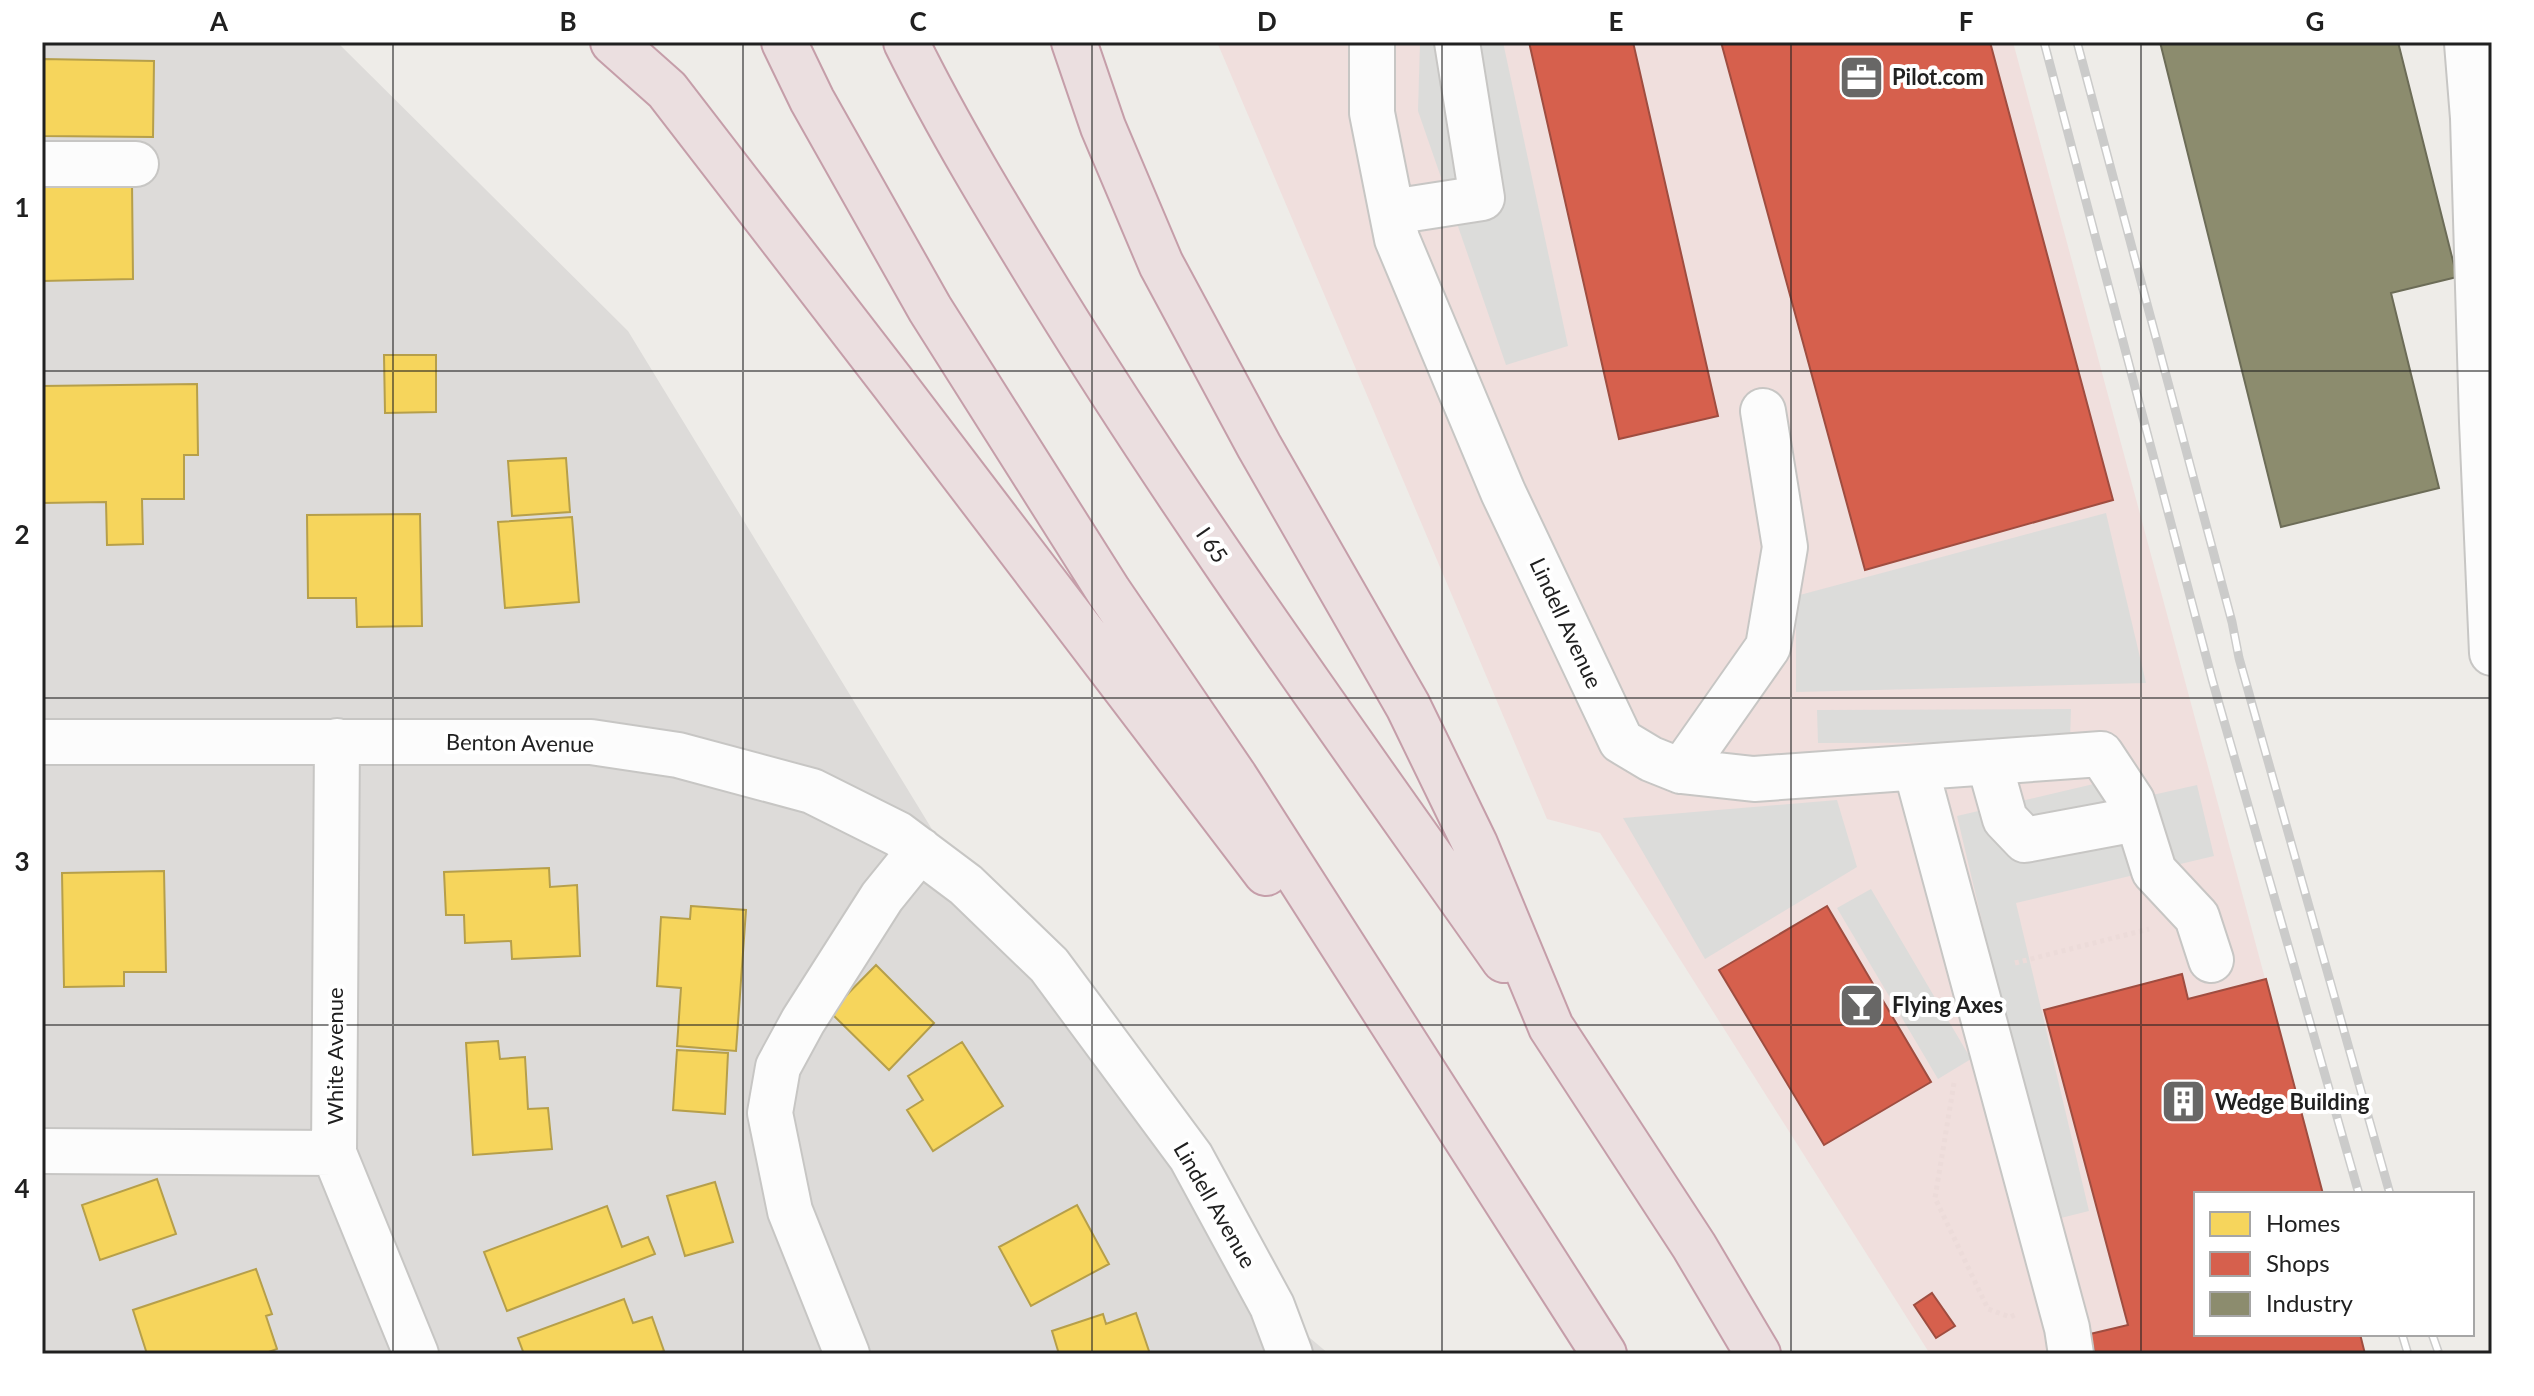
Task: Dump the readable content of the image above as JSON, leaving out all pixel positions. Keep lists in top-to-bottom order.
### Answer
{
  "streets": {
    "highway": ["I 65"],
    "street": ["Lindell Avenue", "Benton Avenue", "White Avenue"]
  },
  "crossings": [
    ["Lindell Avenue", "Benton Avenue"],
    ["Benton Avenue", "White Avenue"]
  ],
  "places": {
    "office": ["Pilot.com"],
    "bar": ["Flying Axes"],
    "building": ["Wedge Building"]
  },
  "legend": ["Homes", "Shops", "Industry"],
  "grid": {
    "columns": [
      "A",
      "B",
      "C",
      "D",
      "E",
      "F",
      "G"
    ],
    "rows": [
      "1",
      "2",
      "3",
      "4"
    ]
  }
}
